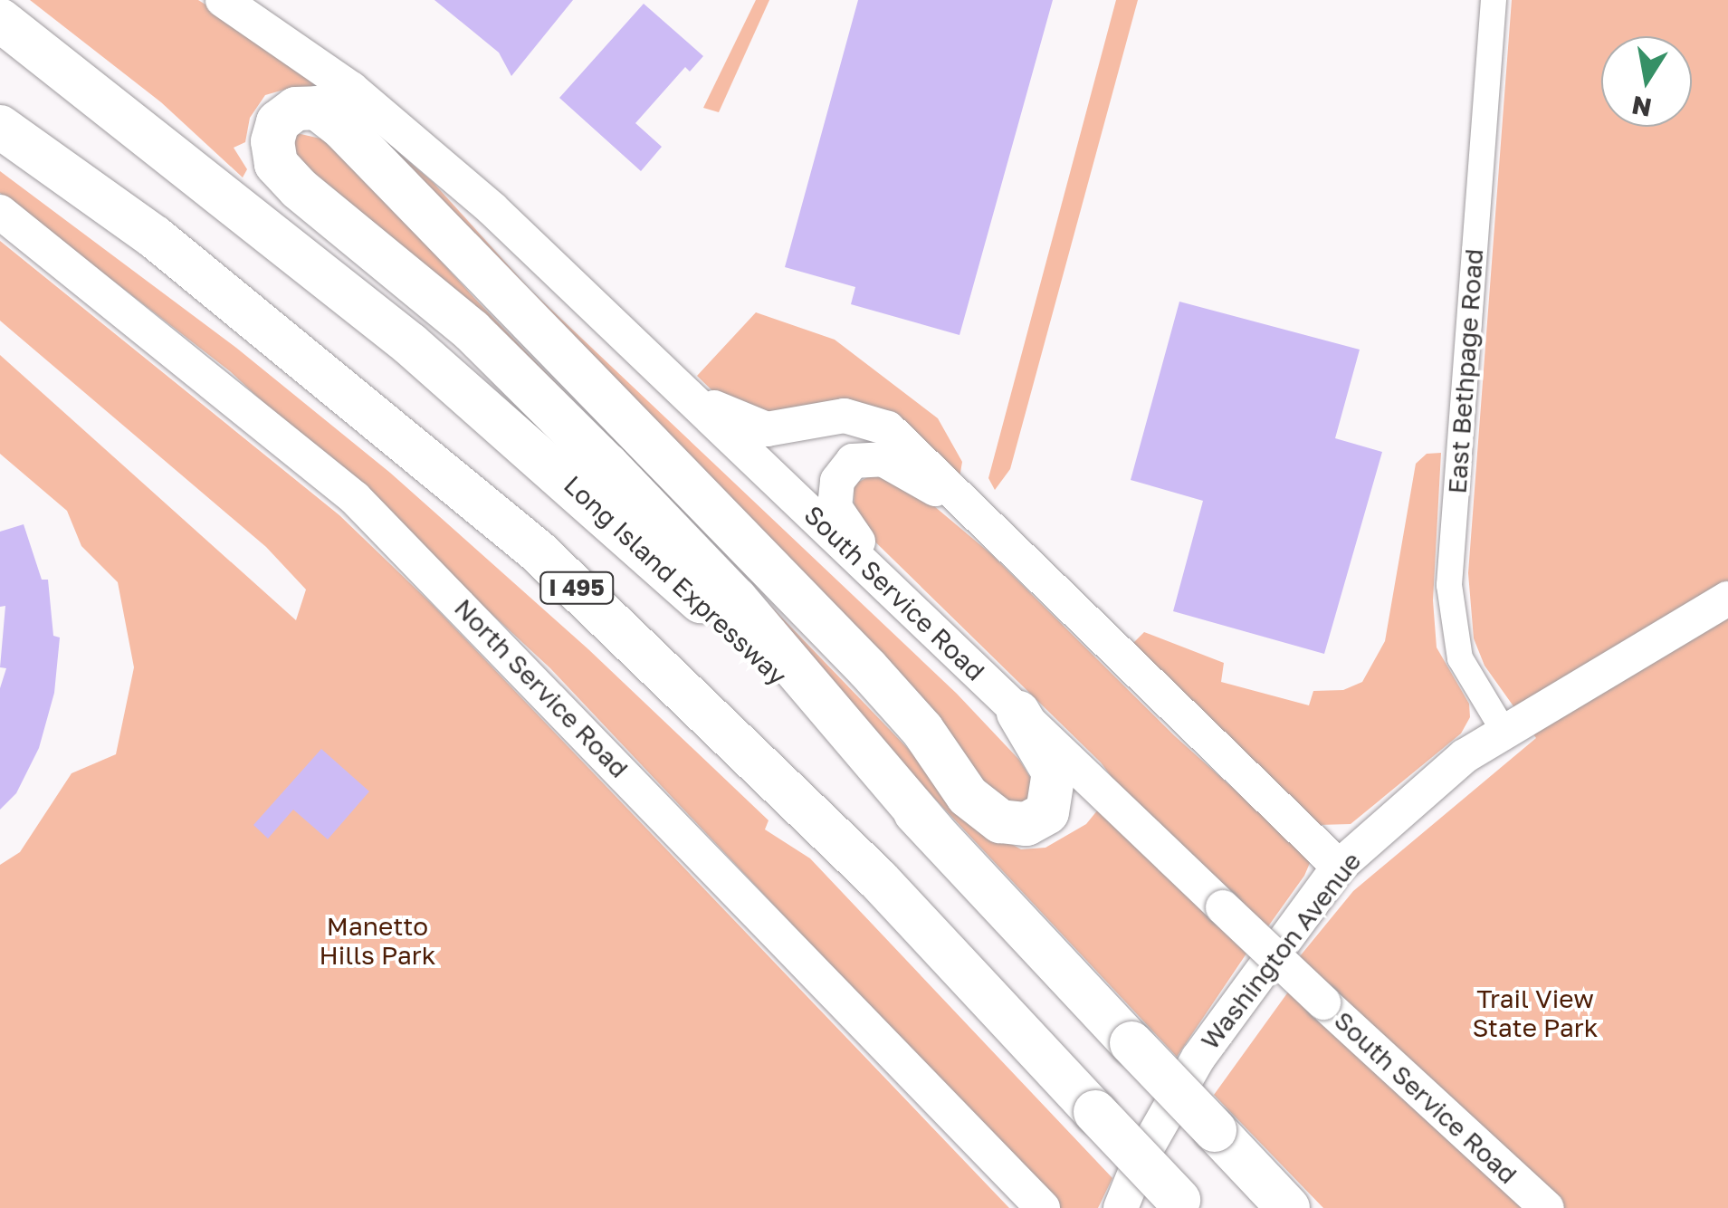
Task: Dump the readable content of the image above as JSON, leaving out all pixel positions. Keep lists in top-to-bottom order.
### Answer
{
  "streets": {
    "highway": ["Long Island Expressway", "I 495"],
    "main road": ["South Service Road", "North Service Road", "Washington Avenue"],
    "street": ["East Bethpage Road"]
  },
  "crossings": [
    ["East Bethpage Road", "Washington Avenue"]
  ],
  "parks": ["Manetto Hills Park", "Trail View State Park"],
  "north": "bottom"
}
